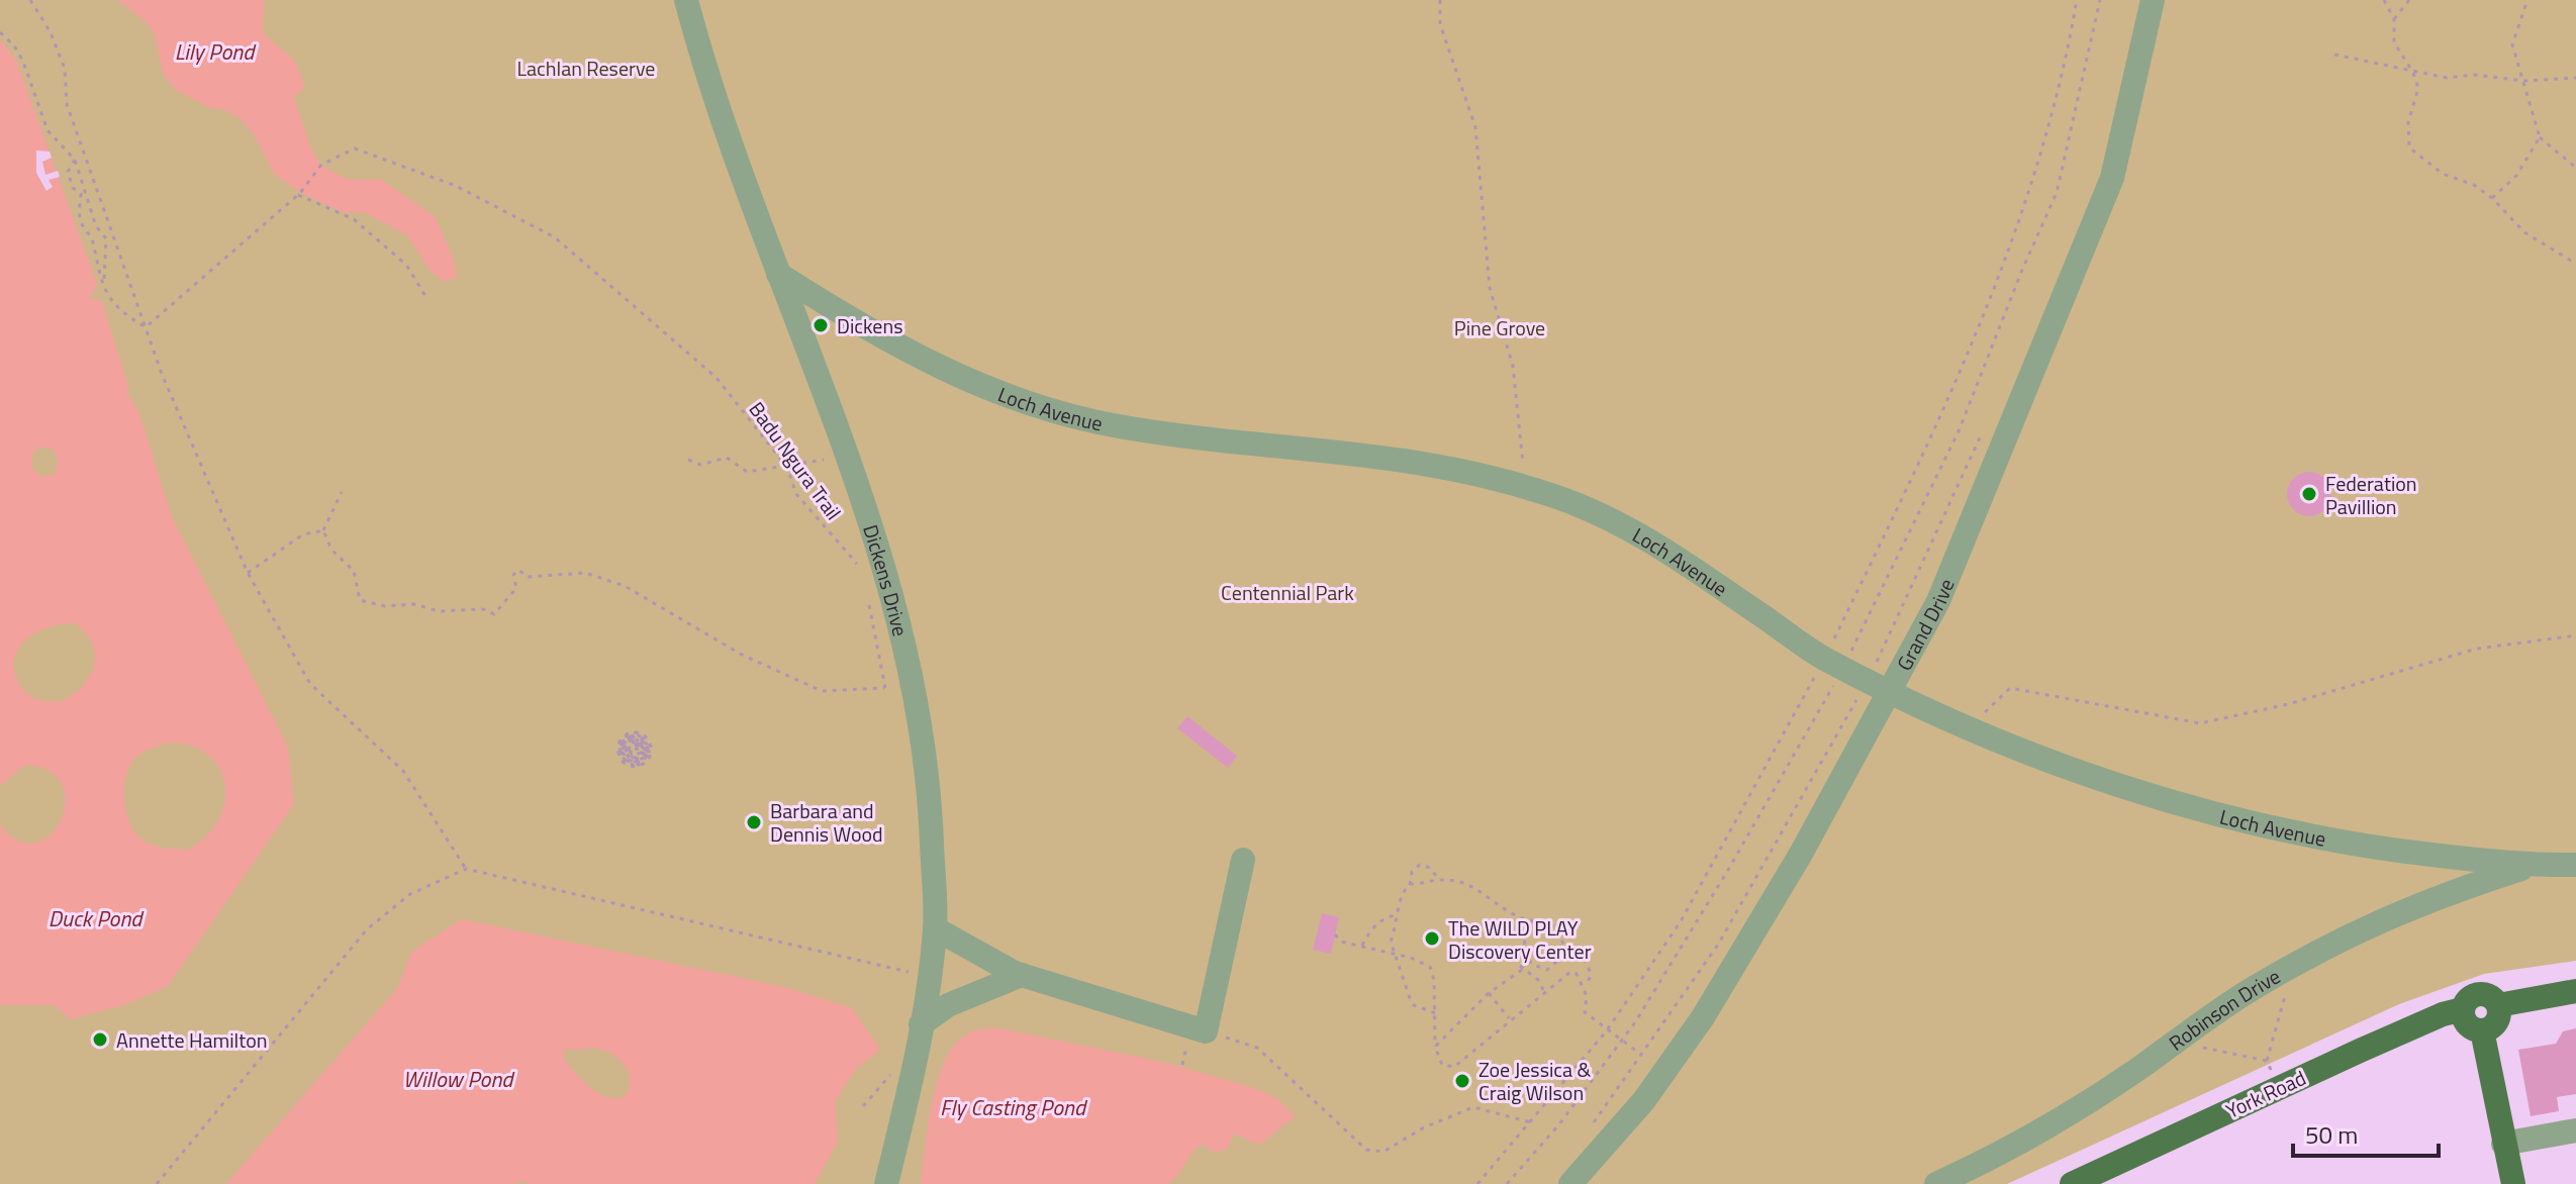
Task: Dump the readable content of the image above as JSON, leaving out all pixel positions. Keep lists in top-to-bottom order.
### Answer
{
  "streets": {
    "main road": ["York Road"],
    "street": [
      "Loch Avenue",
      "Dickens Drive",
      "Grand Drive",
      "Robinson Drive"
    ],
    "path": ["Badu Ngura Trail"]
  },
  "crossings": [
    ["Loch Avenue", "Dickens Drive"],
    ["Loch Avenue", "Grand Drive"],
    ["Loch Avenue", "Robinson Drive"]
  ],
  "water": [
    "Lily Pond",
    "Duck Pond",
    "Willow Pond",
    "Fly Casting Pond"
  ],
  "parks": ["Lachlan Reserve", "Pine Grove", "Centennial Park"],
  "places": [
    "Dickens",
    "Federation Pavillion",
    "Barbara and Dennis Wood",
    "The WILD PLAY Discovery Center",
    "Annette Hamilton",
    "Zoe Jessica & Craig Wilson"
  ],
  "scale_bar": "50 m"
}
